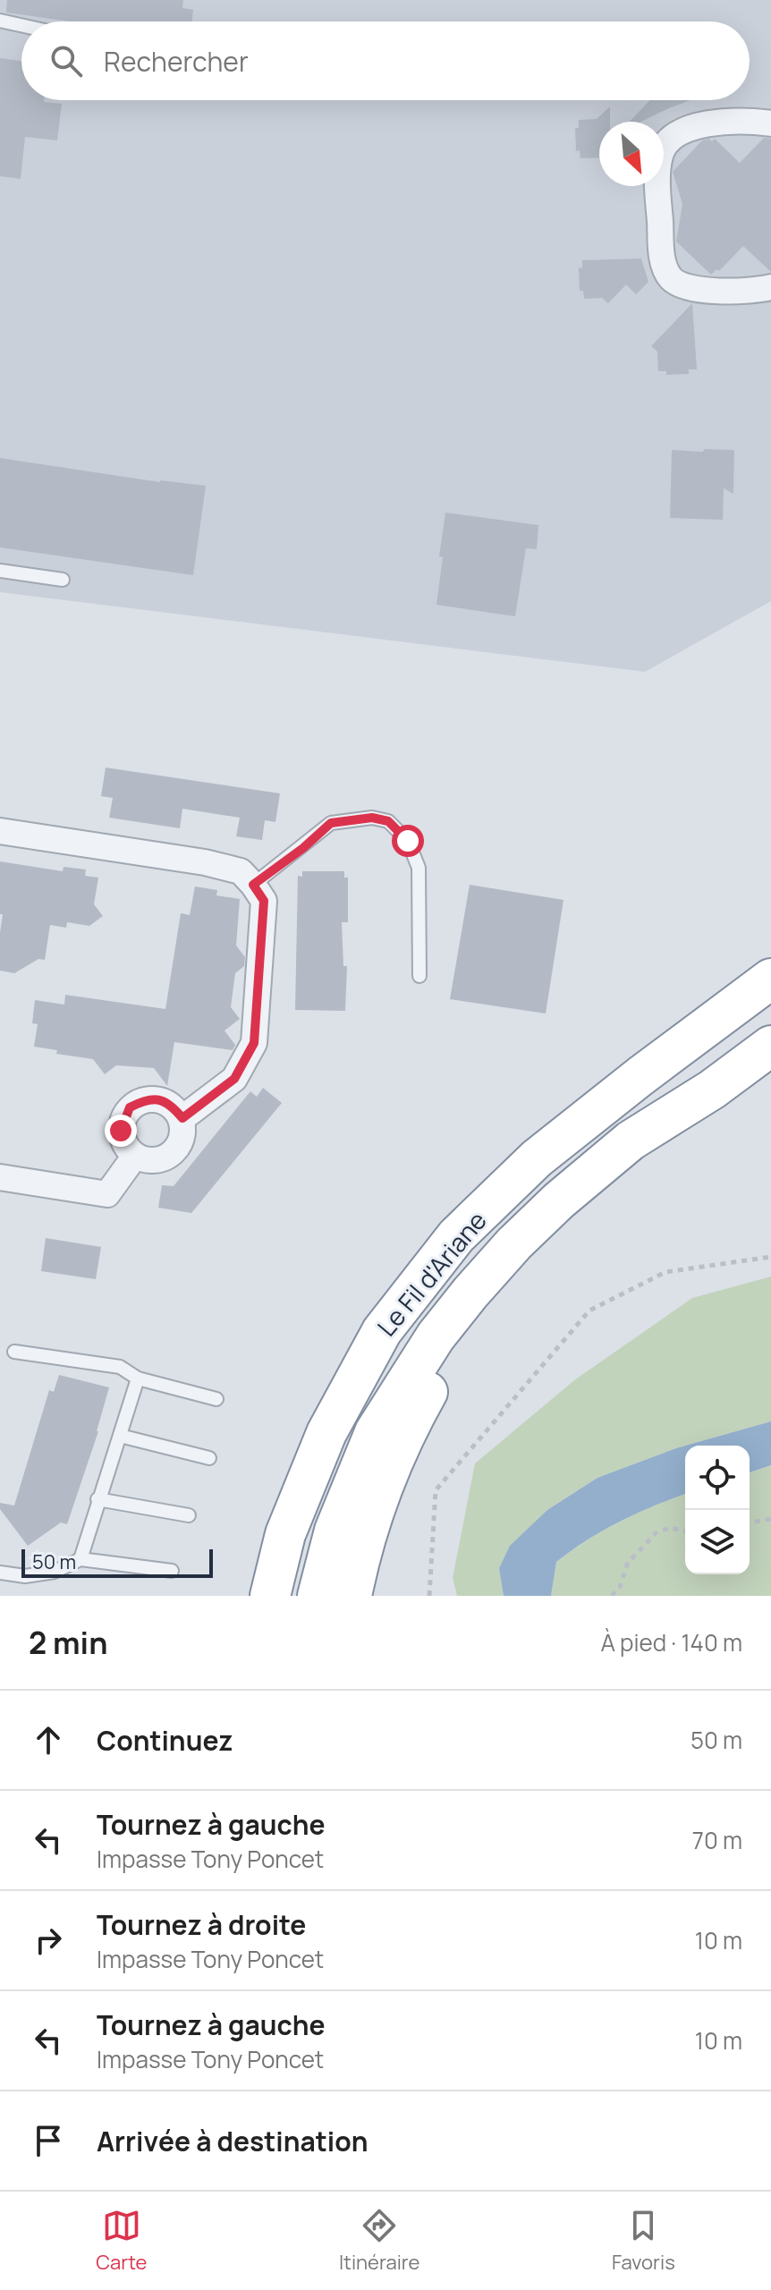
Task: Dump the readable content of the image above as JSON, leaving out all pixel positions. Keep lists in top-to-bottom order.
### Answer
{
  "streets": {
    "highway": ["Le Fil d'Ariane"]
  },
  "scale_bar": "50 m",
  "north": "bottom right",
  "page": {
    "search": "Rechercher",
    "scale": "50 m",
    "heading": ["2 min", "À pied · 140 m"],
    "list": [
      ["Continuez", "50 m"],
      ["Tournez à gauche", "Impasse Tony Poncet", "70 m"],
      ["Tournez à droite", "Impasse Tony Poncet", "10 m"],
      ["Tournez à gauche", "Impasse Tony Poncet", "10 m"],
      "Arrivée à destination"
    ],
    "nav": ["Carte", "Itinéraire", "Favoris"]
  }
}
